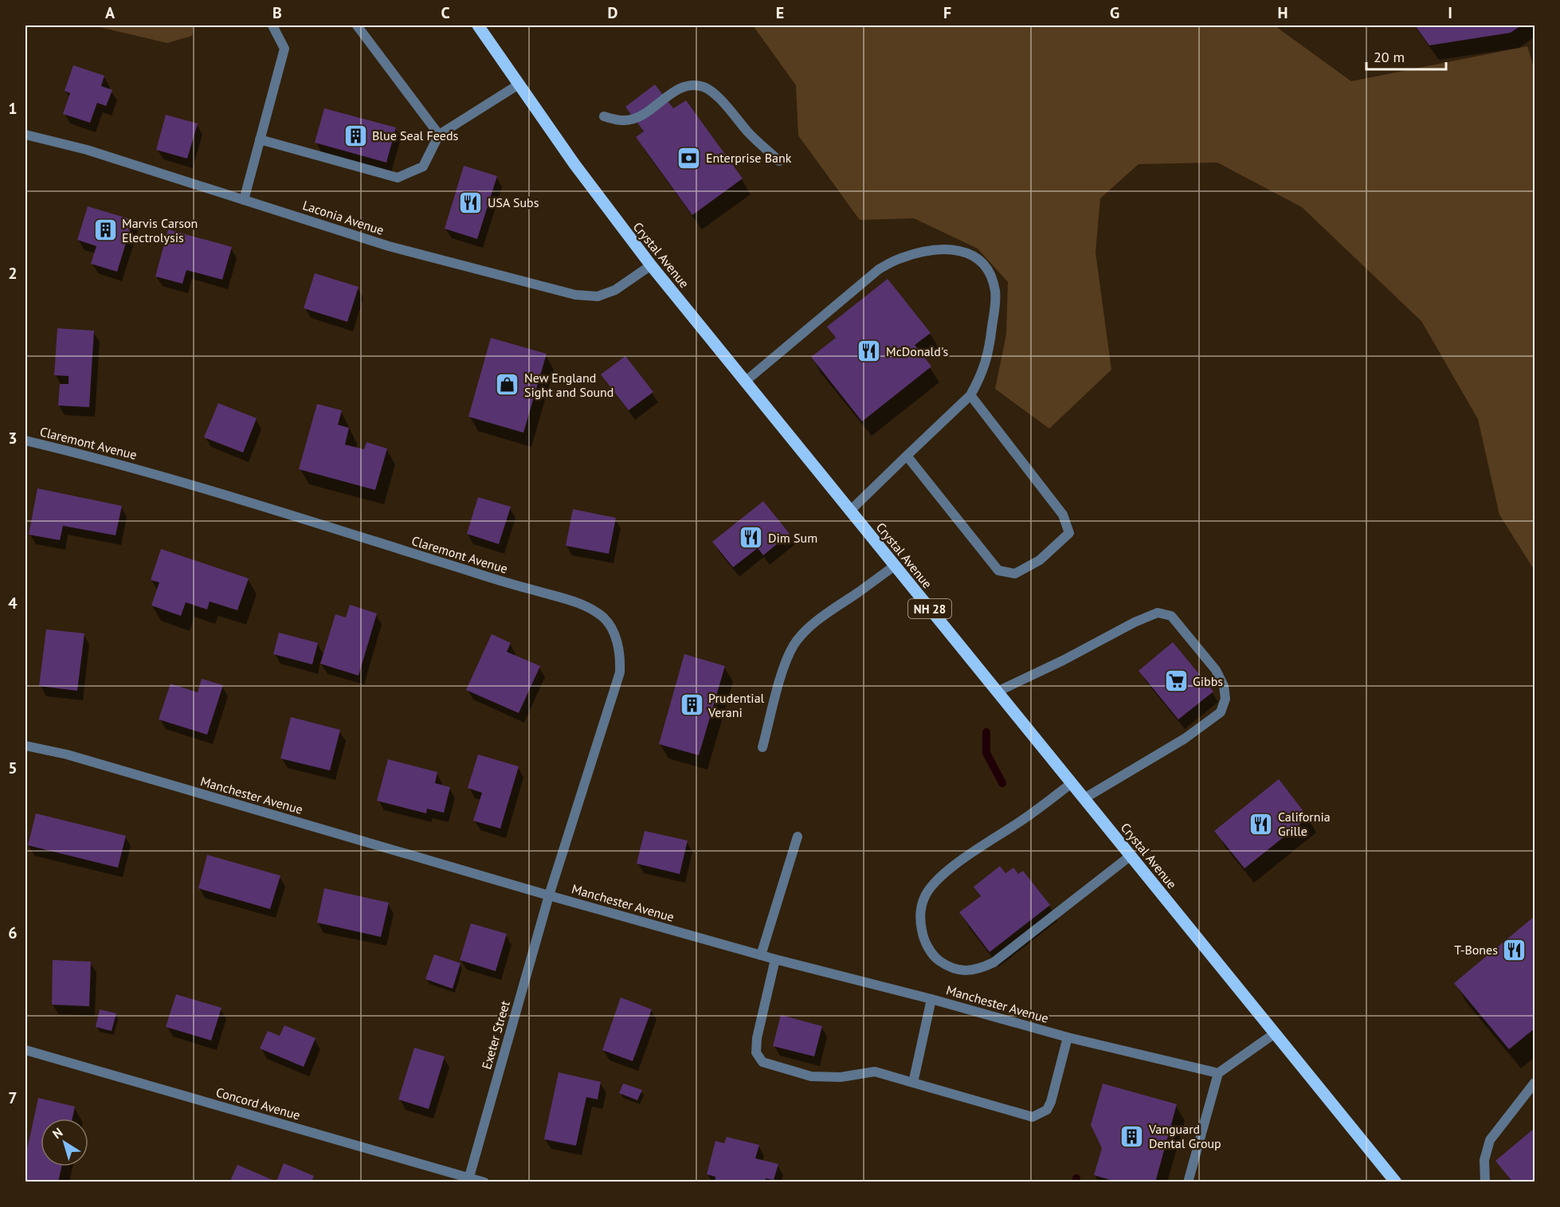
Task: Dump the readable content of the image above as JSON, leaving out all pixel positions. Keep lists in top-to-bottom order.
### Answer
{
  "streets": {
    "main road": ["Crystal Avenue", "NH 28"],
    "street": [
      "Laconia Avenue",
      "Claremont Avenue",
      "Manchester Avenue",
      "Exeter Street",
      "Concord Avenue"
    ]
  },
  "crossings": [
    ["Laconia Avenue", "Crystal Avenue"],
    ["Claremont Avenue", "Manchester Avenue"],
    ["Claremont Avenue", "Exeter Street"],
    ["Manchester Avenue", "Exeter Street"],
    ["Exeter Street", "Concord Avenue"]
  ],
  "places": {
    "building": [
      "Blue Seal Feeds",
      "Marvis Carson Electrolysis",
      "Prudential Verani",
      "Vanguard Dental Group"
    ],
    "bank": ["Enterprise Bank"],
    "restaurant": [
      "USA Subs",
      "McDonald's",
      "Dim Sum",
      "California Grille",
      "T-Bones"
    ],
    "shop": ["New England Sight and Sound"],
    "supermarket": ["Gibbs"]
  },
  "scale_bar": "20 m",
  "north": "top left",
  "grid": {
    "columns": [
      "A",
      "B",
      "C",
      "D",
      "E",
      "F",
      "G",
      "H",
      "I"
    ],
    "rows": [
      "1",
      "2",
      "3",
      "4",
      "5",
      "6",
      "7"
    ]
  }
}
